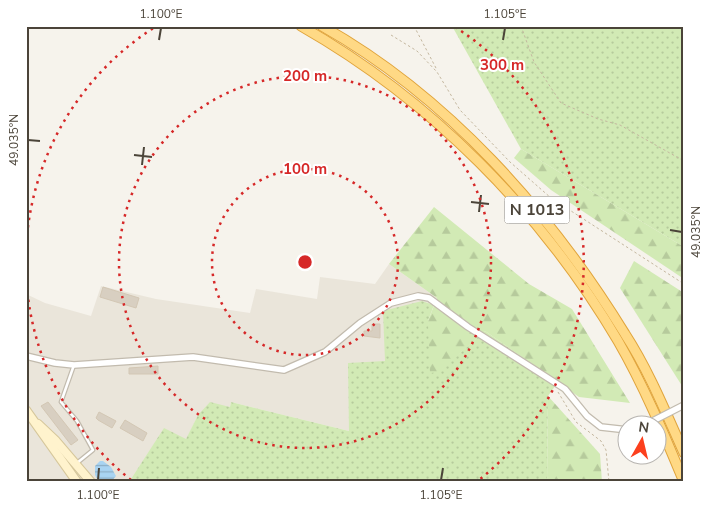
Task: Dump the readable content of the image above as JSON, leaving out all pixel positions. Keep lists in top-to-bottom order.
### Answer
{
  "streets": {
    "highway": ["N 1013"]
  },
  "north": "top",
  "coordinates": ["1.100°E", "1.105°E", "49.035°N"],
  "rings": ["300 m", "200 m", "100 m"]
}
